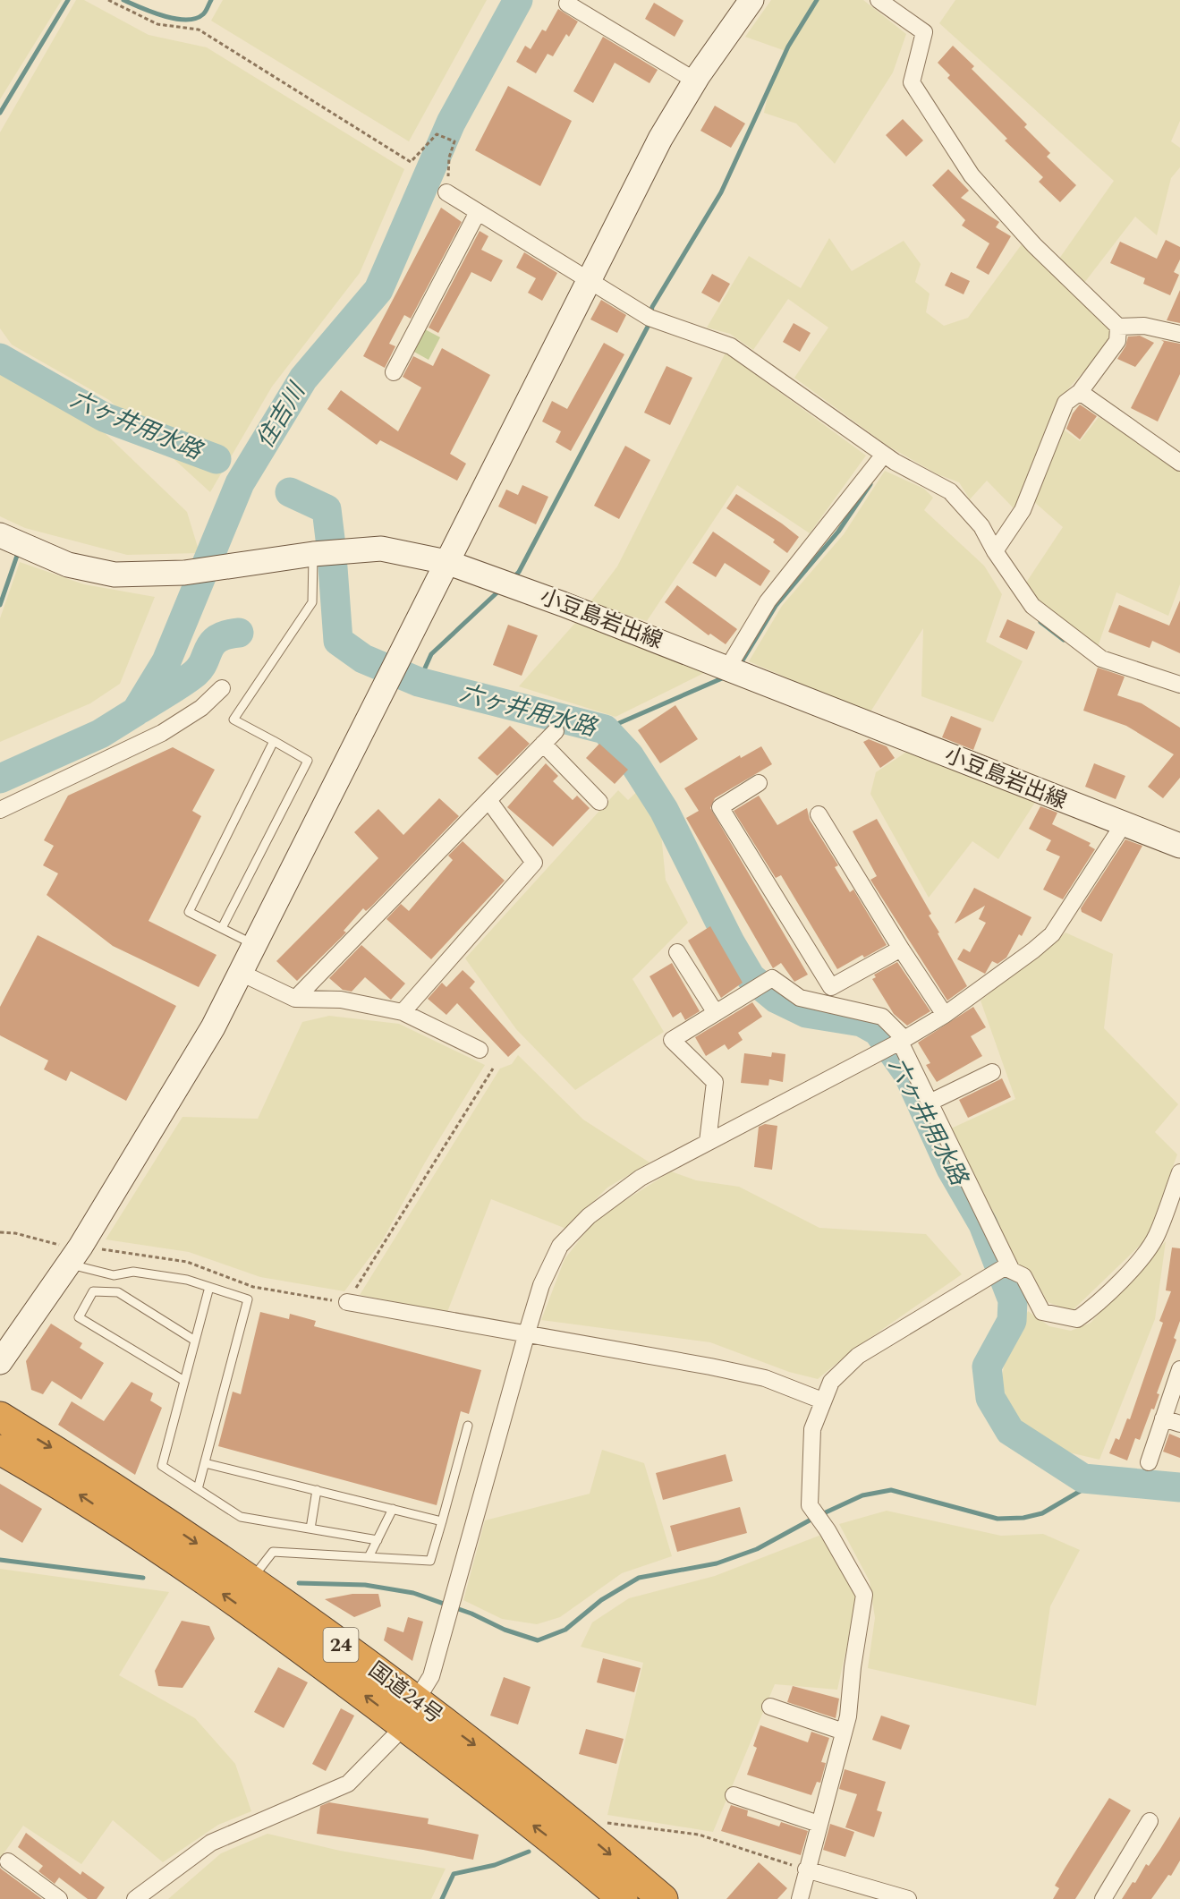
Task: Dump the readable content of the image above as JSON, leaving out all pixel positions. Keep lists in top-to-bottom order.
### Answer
{
  "streets": {
    "highway": ["24", "国道24号"],
    "street": ["小豆島岩出線"]
  },
  "water": ["住吉川", "六ヶ井用水路"]
}
